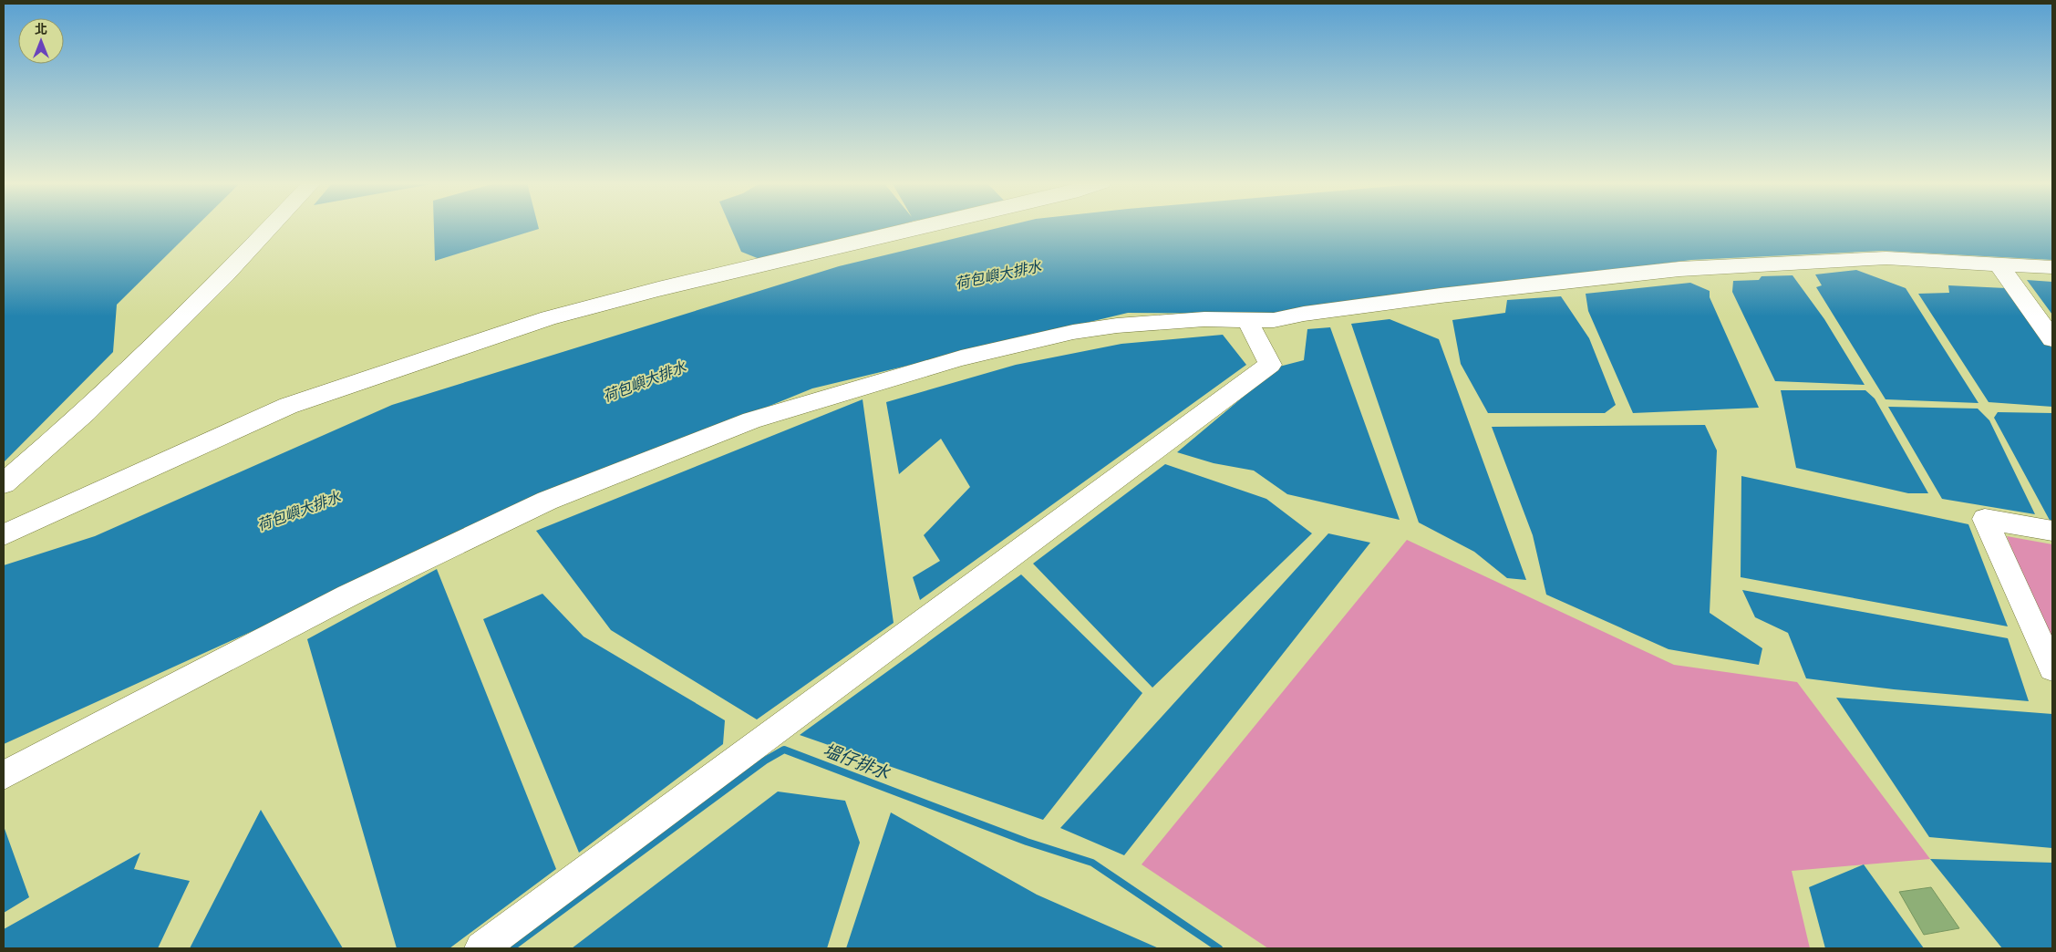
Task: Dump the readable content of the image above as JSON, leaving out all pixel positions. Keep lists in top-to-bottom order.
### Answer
{
  "water": ["荷包嶼大排水", "塭仔排水"],
  "north": "top"
}
